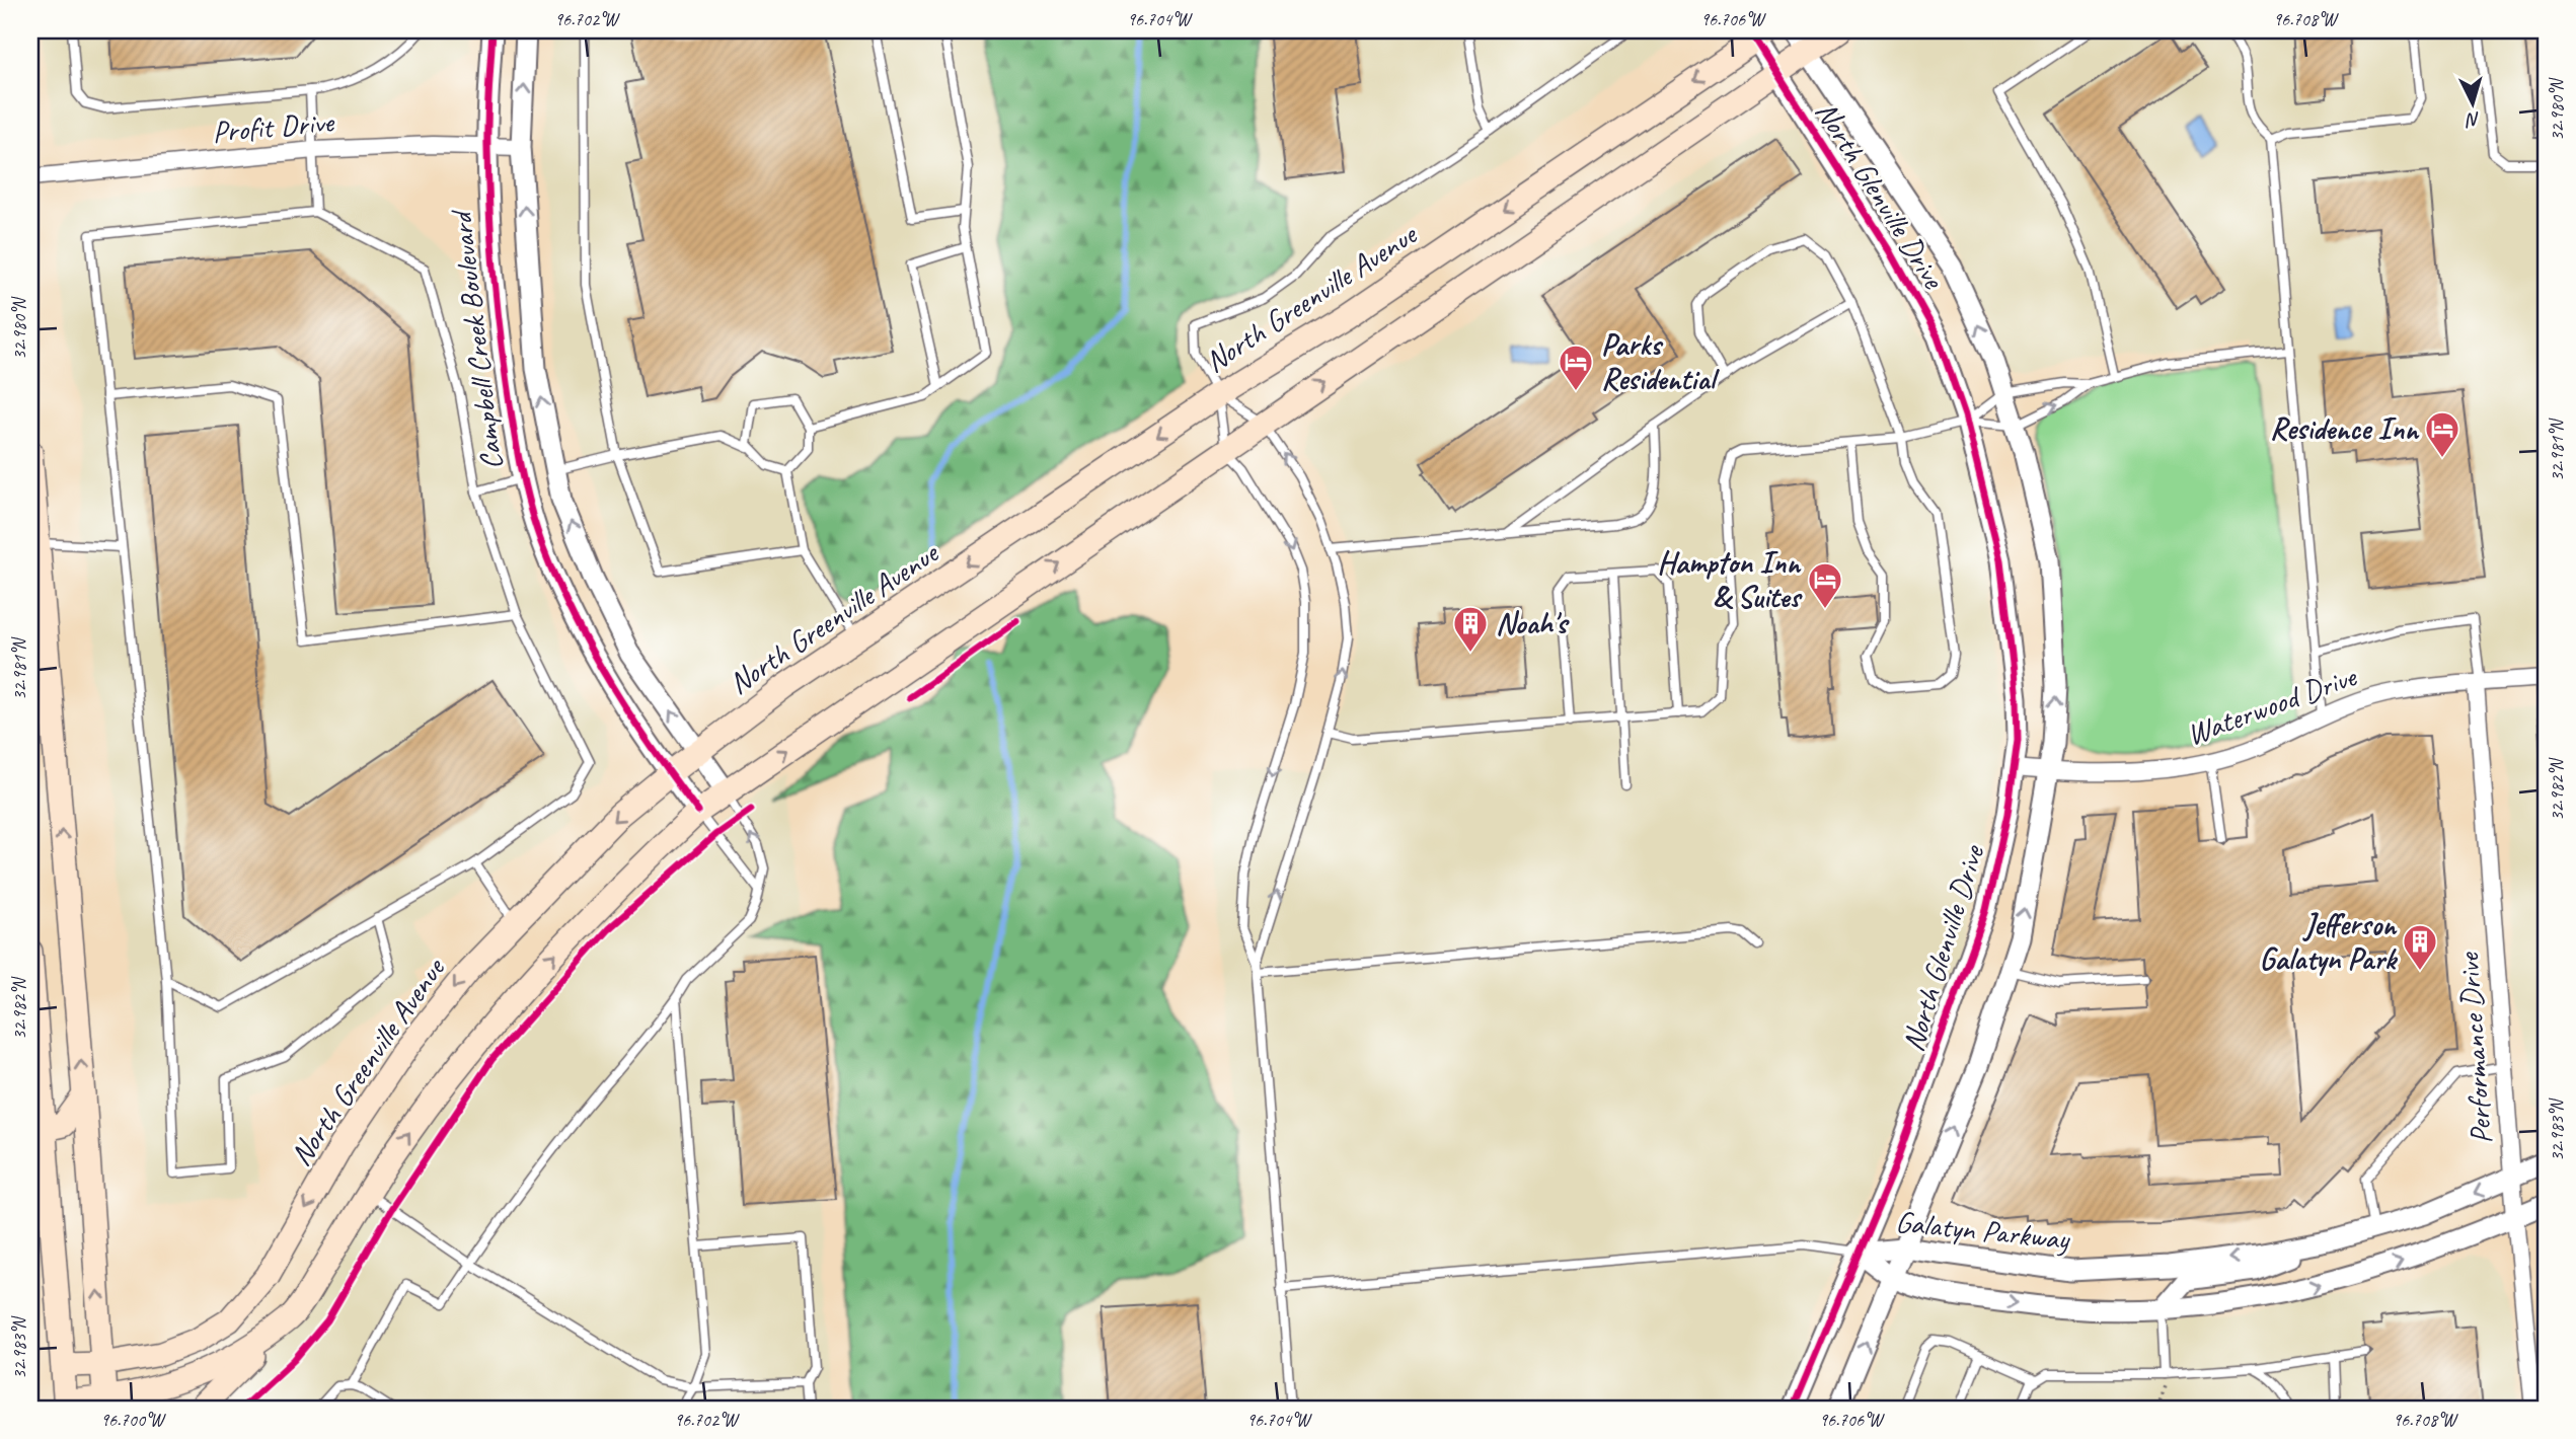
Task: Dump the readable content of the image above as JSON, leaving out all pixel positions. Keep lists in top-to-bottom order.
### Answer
{
  "streets": {
    "main road": ["North Greenville Avenue"],
    "street": [
      "Profit Drive",
      "North Glenville Drive",
      "Campbell Creek Boulevard",
      "Waterwood Drive",
      "Performance Drive",
      "Galatyn Parkway"
    ]
  },
  "crossings": [
    ["Profit Drive", "Campbell Creek Boulevard"],
    ["North Glenville Drive", "North Greenville Avenue"],
    ["North Glenville Drive", "Waterwood Drive"],
    ["North Glenville Drive", "Galatyn Parkway"],
    ["North Greenville Avenue", "Campbell Creek Boulevard"],
    ["Waterwood Drive", "Performance Drive"],
    ["Performance Drive", "Galatyn Parkway"]
  ],
  "places": {
    "hotel": ["Parks Residential", "Residence Inn", "Hampton Inn & Suites"],
    "building": ["Noah's", "Jefferson Galatyn Park"]
  },
  "north": "bottom",
  "coordinates": [
    "96.702°W",
    "96.704°W",
    "96.706°W",
    "96.708°W",
    "32.980°N",
    "32.981°N",
    "32.982°N",
    "32.983°N",
    "96.700°W"
  ]
}
